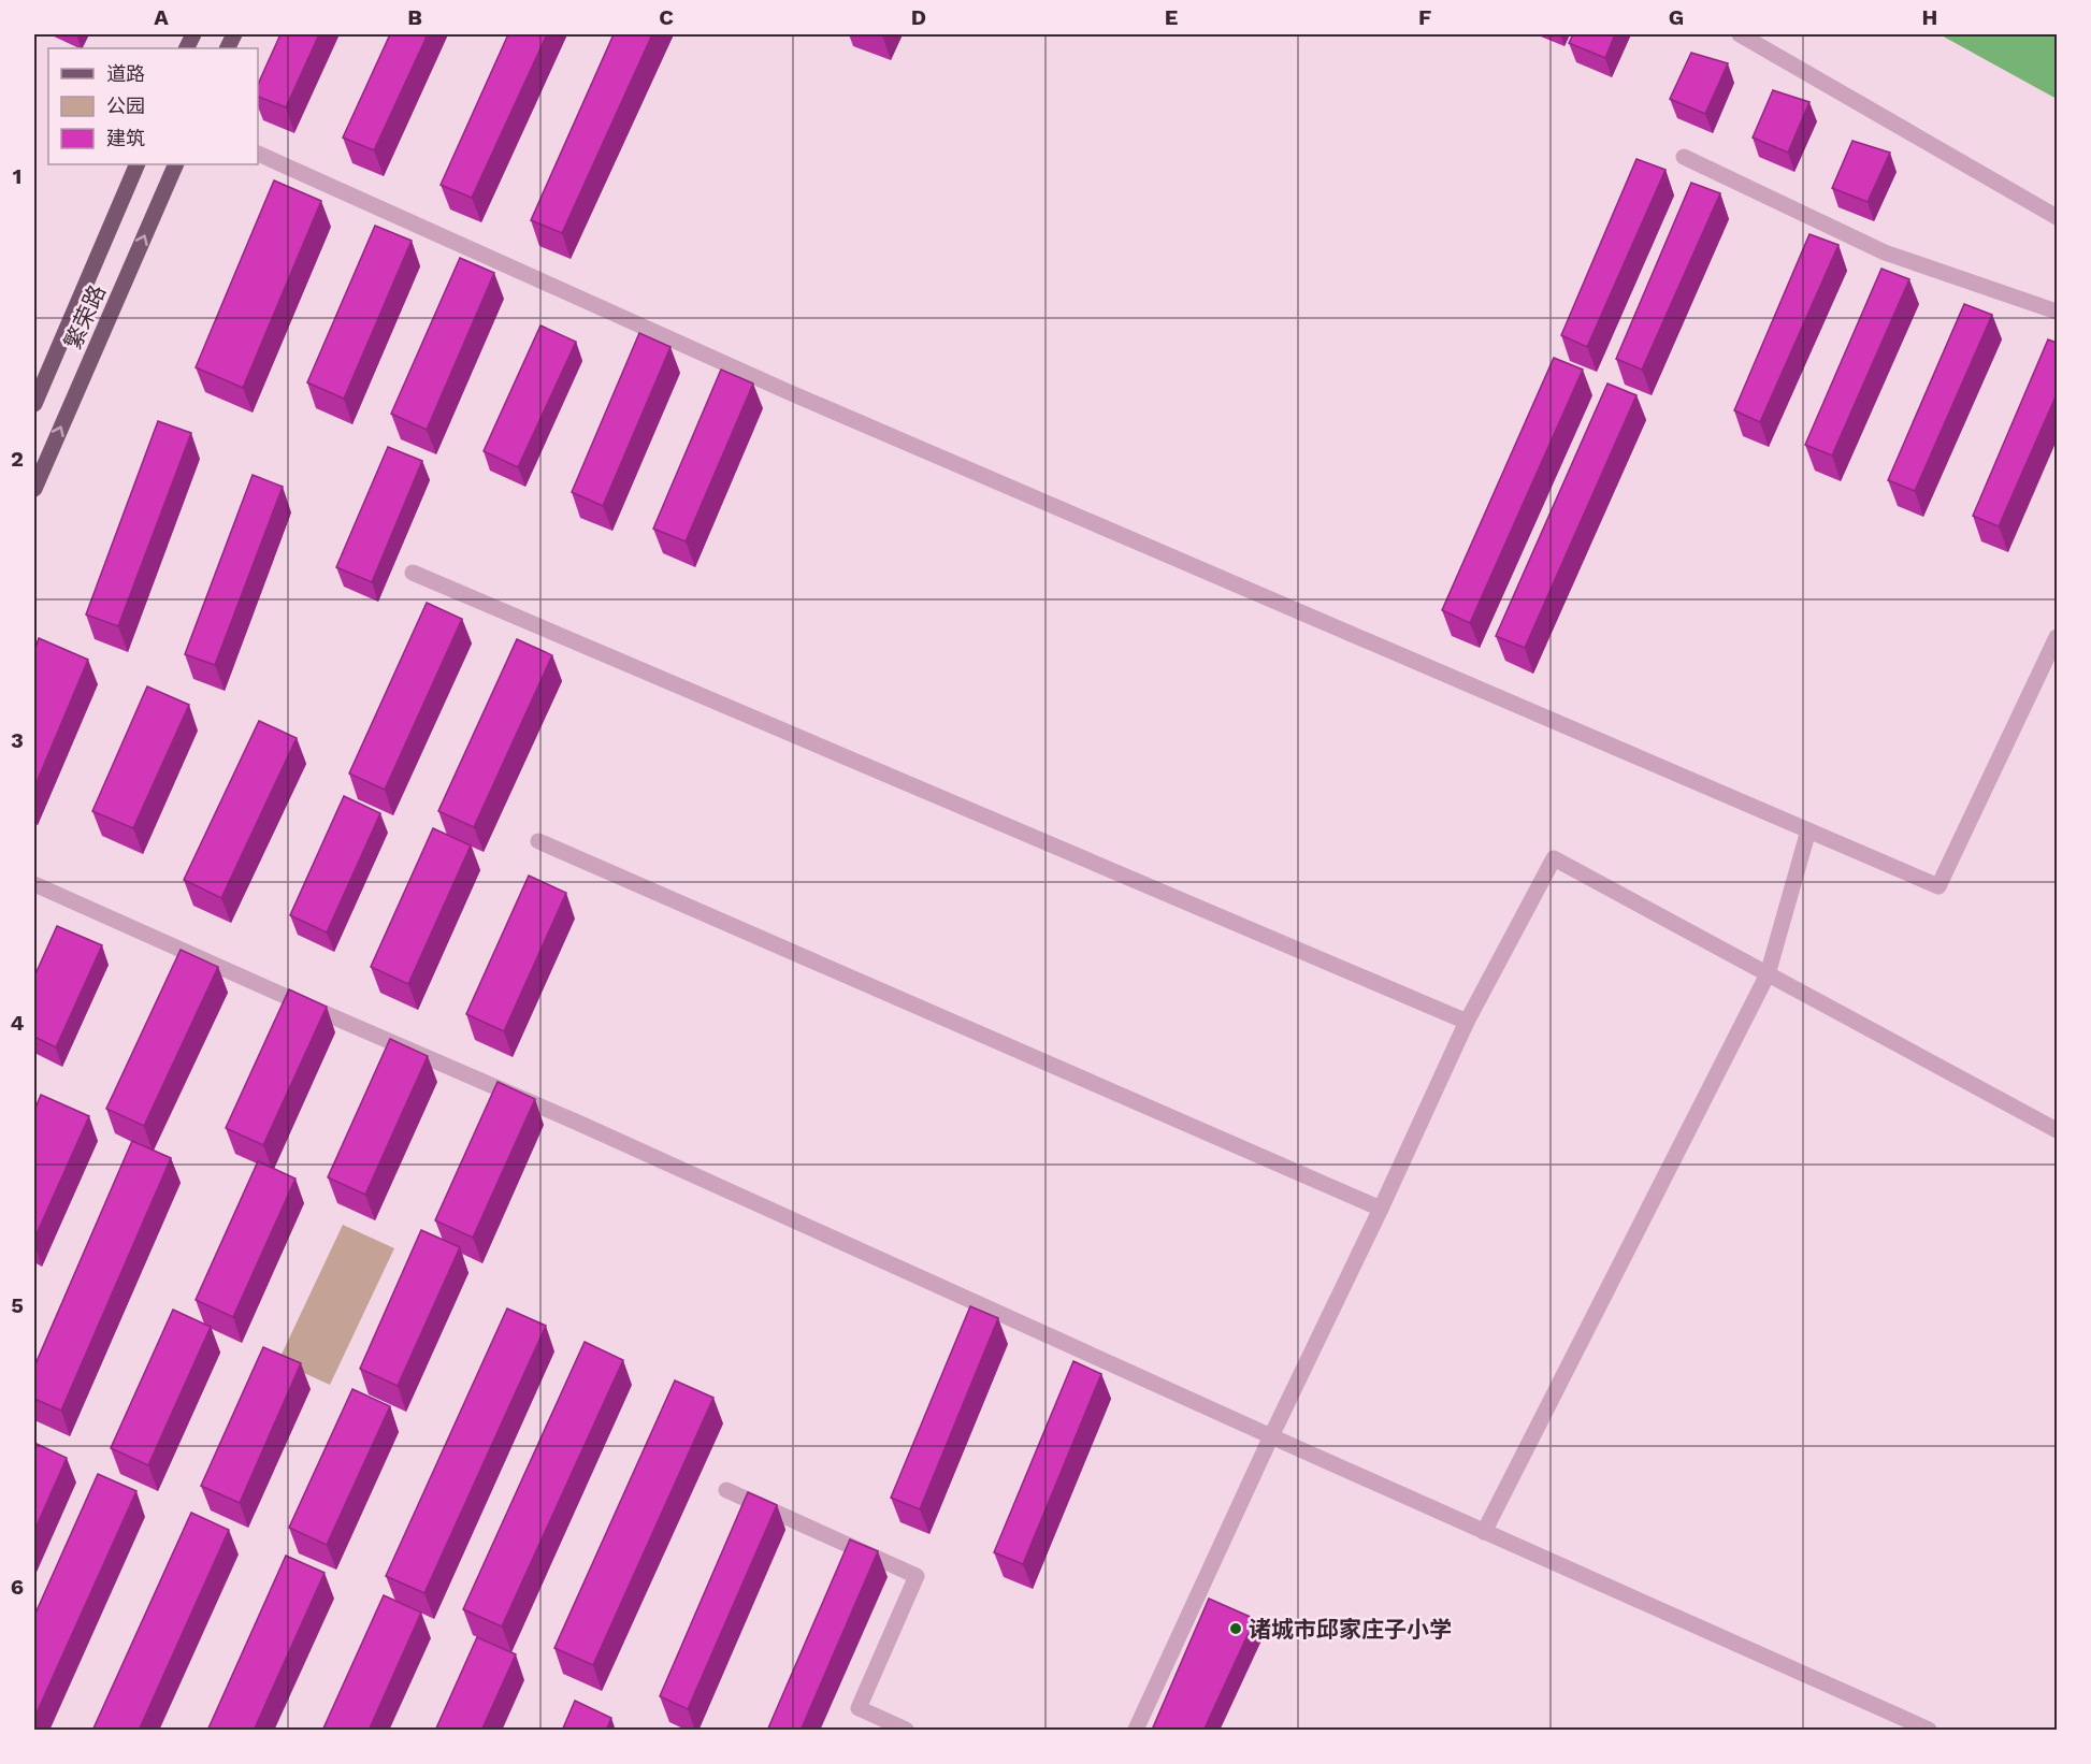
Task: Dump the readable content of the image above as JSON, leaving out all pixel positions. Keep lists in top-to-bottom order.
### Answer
{
  "streets": {
    "main road": ["繁荣路"]
  },
  "places": ["诸城市邱家庄子小学"],
  "legend": ["道路", "公园", "建筑"],
  "grid": {
    "columns": [
      "A",
      "B",
      "C",
      "D",
      "E",
      "F",
      "G",
      "H"
    ],
    "rows": [
      "1",
      "2",
      "3",
      "4",
      "5",
      "6"
    ]
  }
}
